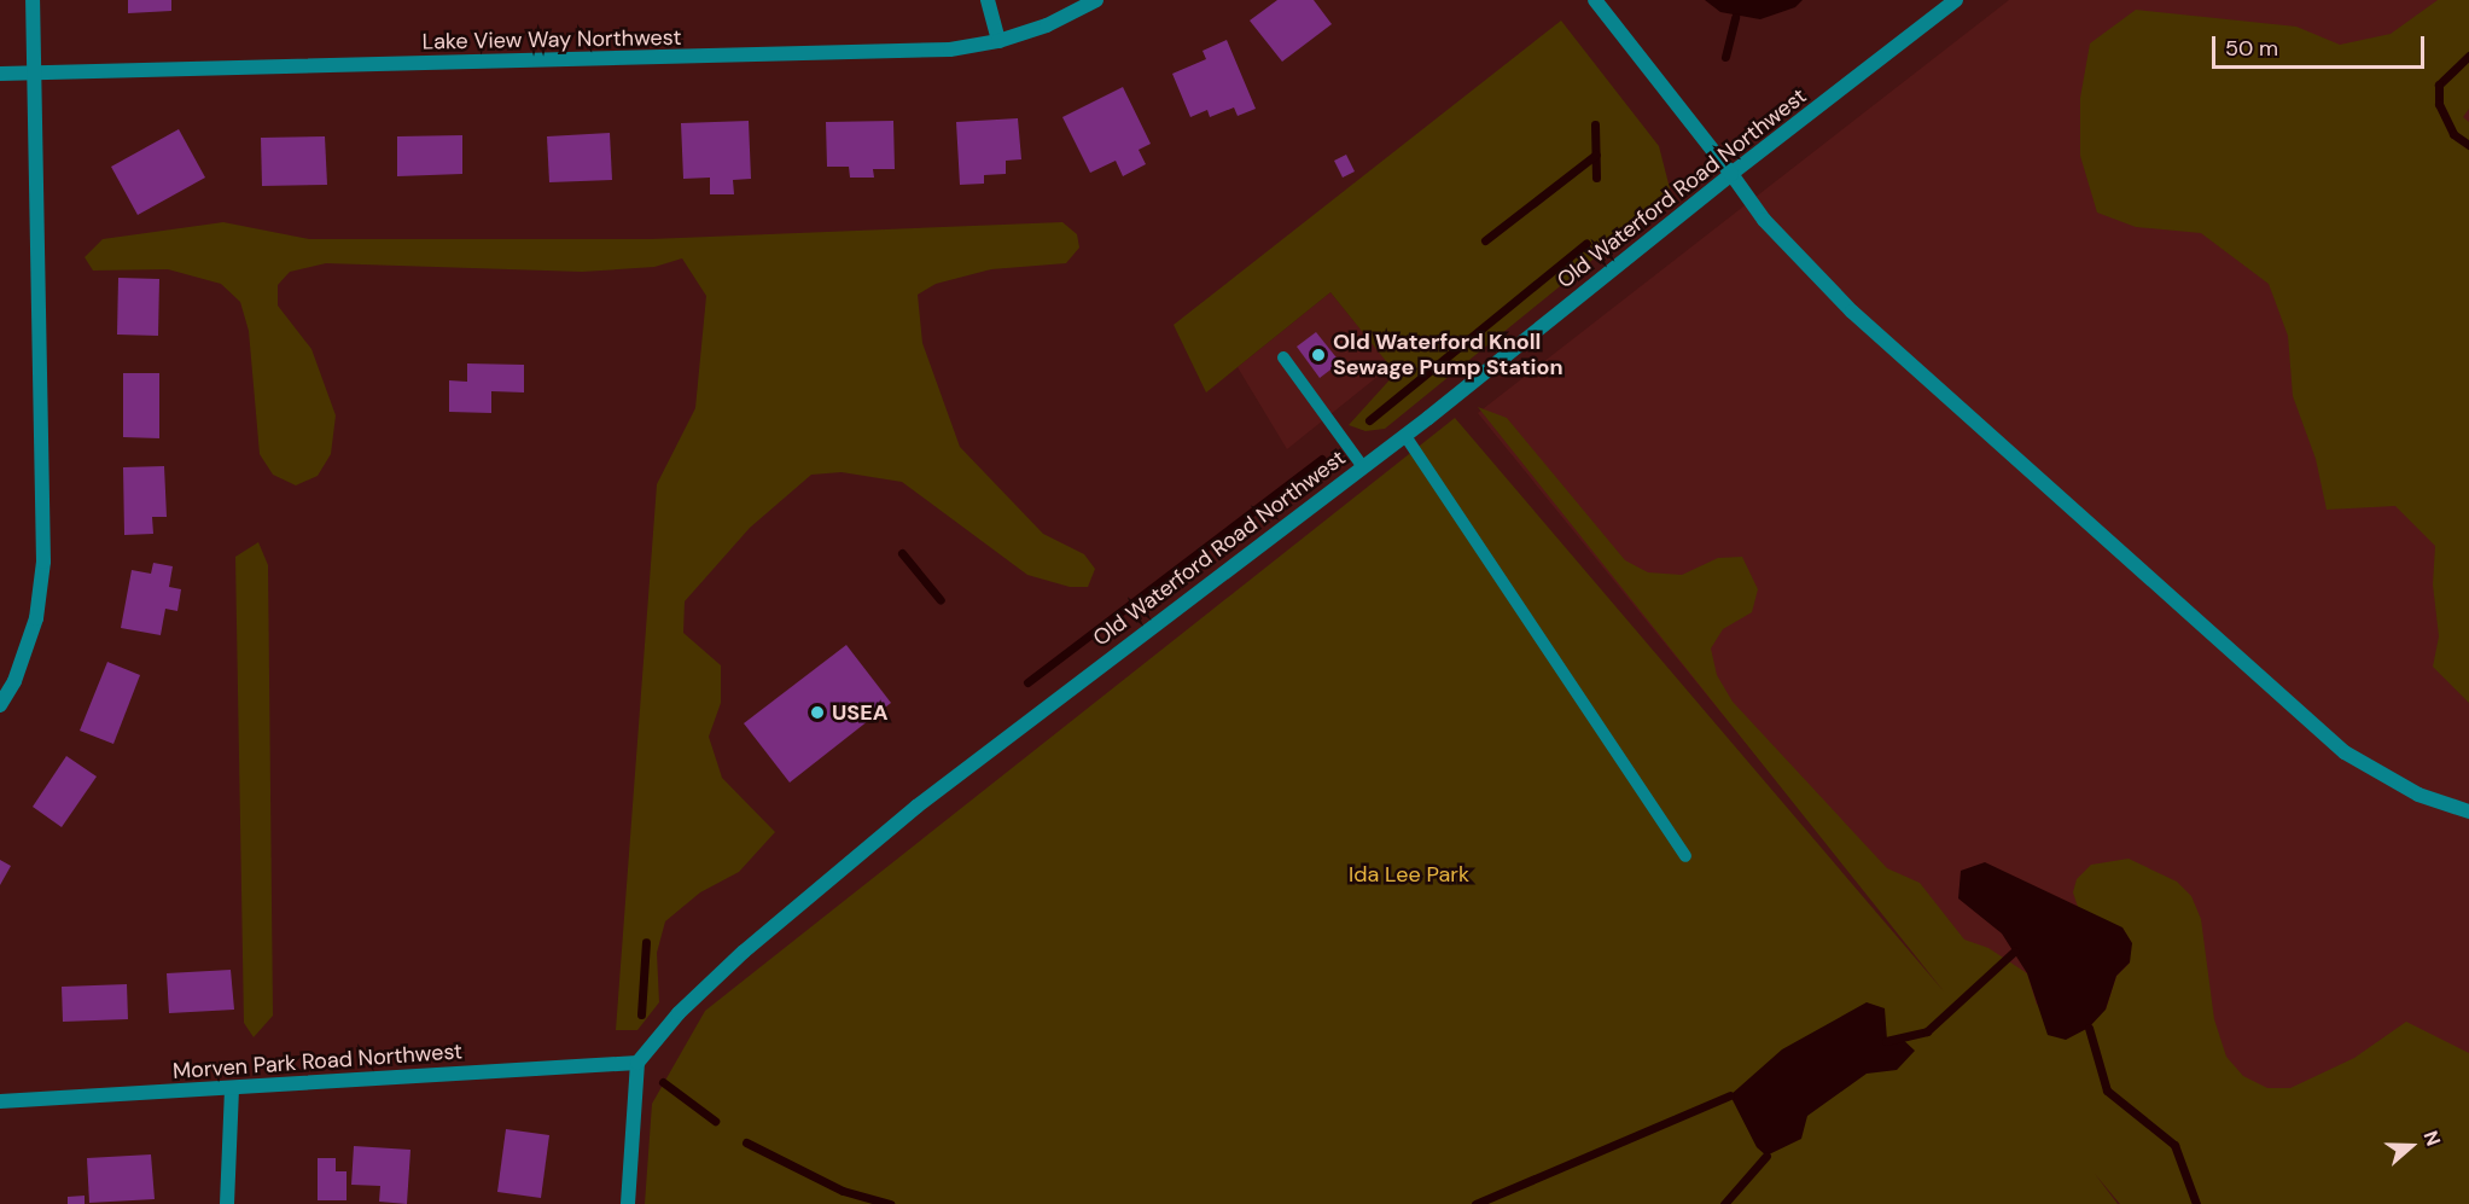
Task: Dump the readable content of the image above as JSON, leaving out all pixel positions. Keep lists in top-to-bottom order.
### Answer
{
  "streets": {
    "street": ["Lake View Way Northwest", "Old Waterford Road Northwest", "Morven Park Road Northwest"]
  },
  "crossings": [
    ["Old Waterford Road Northwest", "Morven Park Road Northwest"]
  ],
  "parks": ["Ida Lee Park"],
  "places": ["Old Waterford Knoll Sewage Pump Station", "USEA"],
  "scale_bar": "50 m",
  "north": "right"
}
